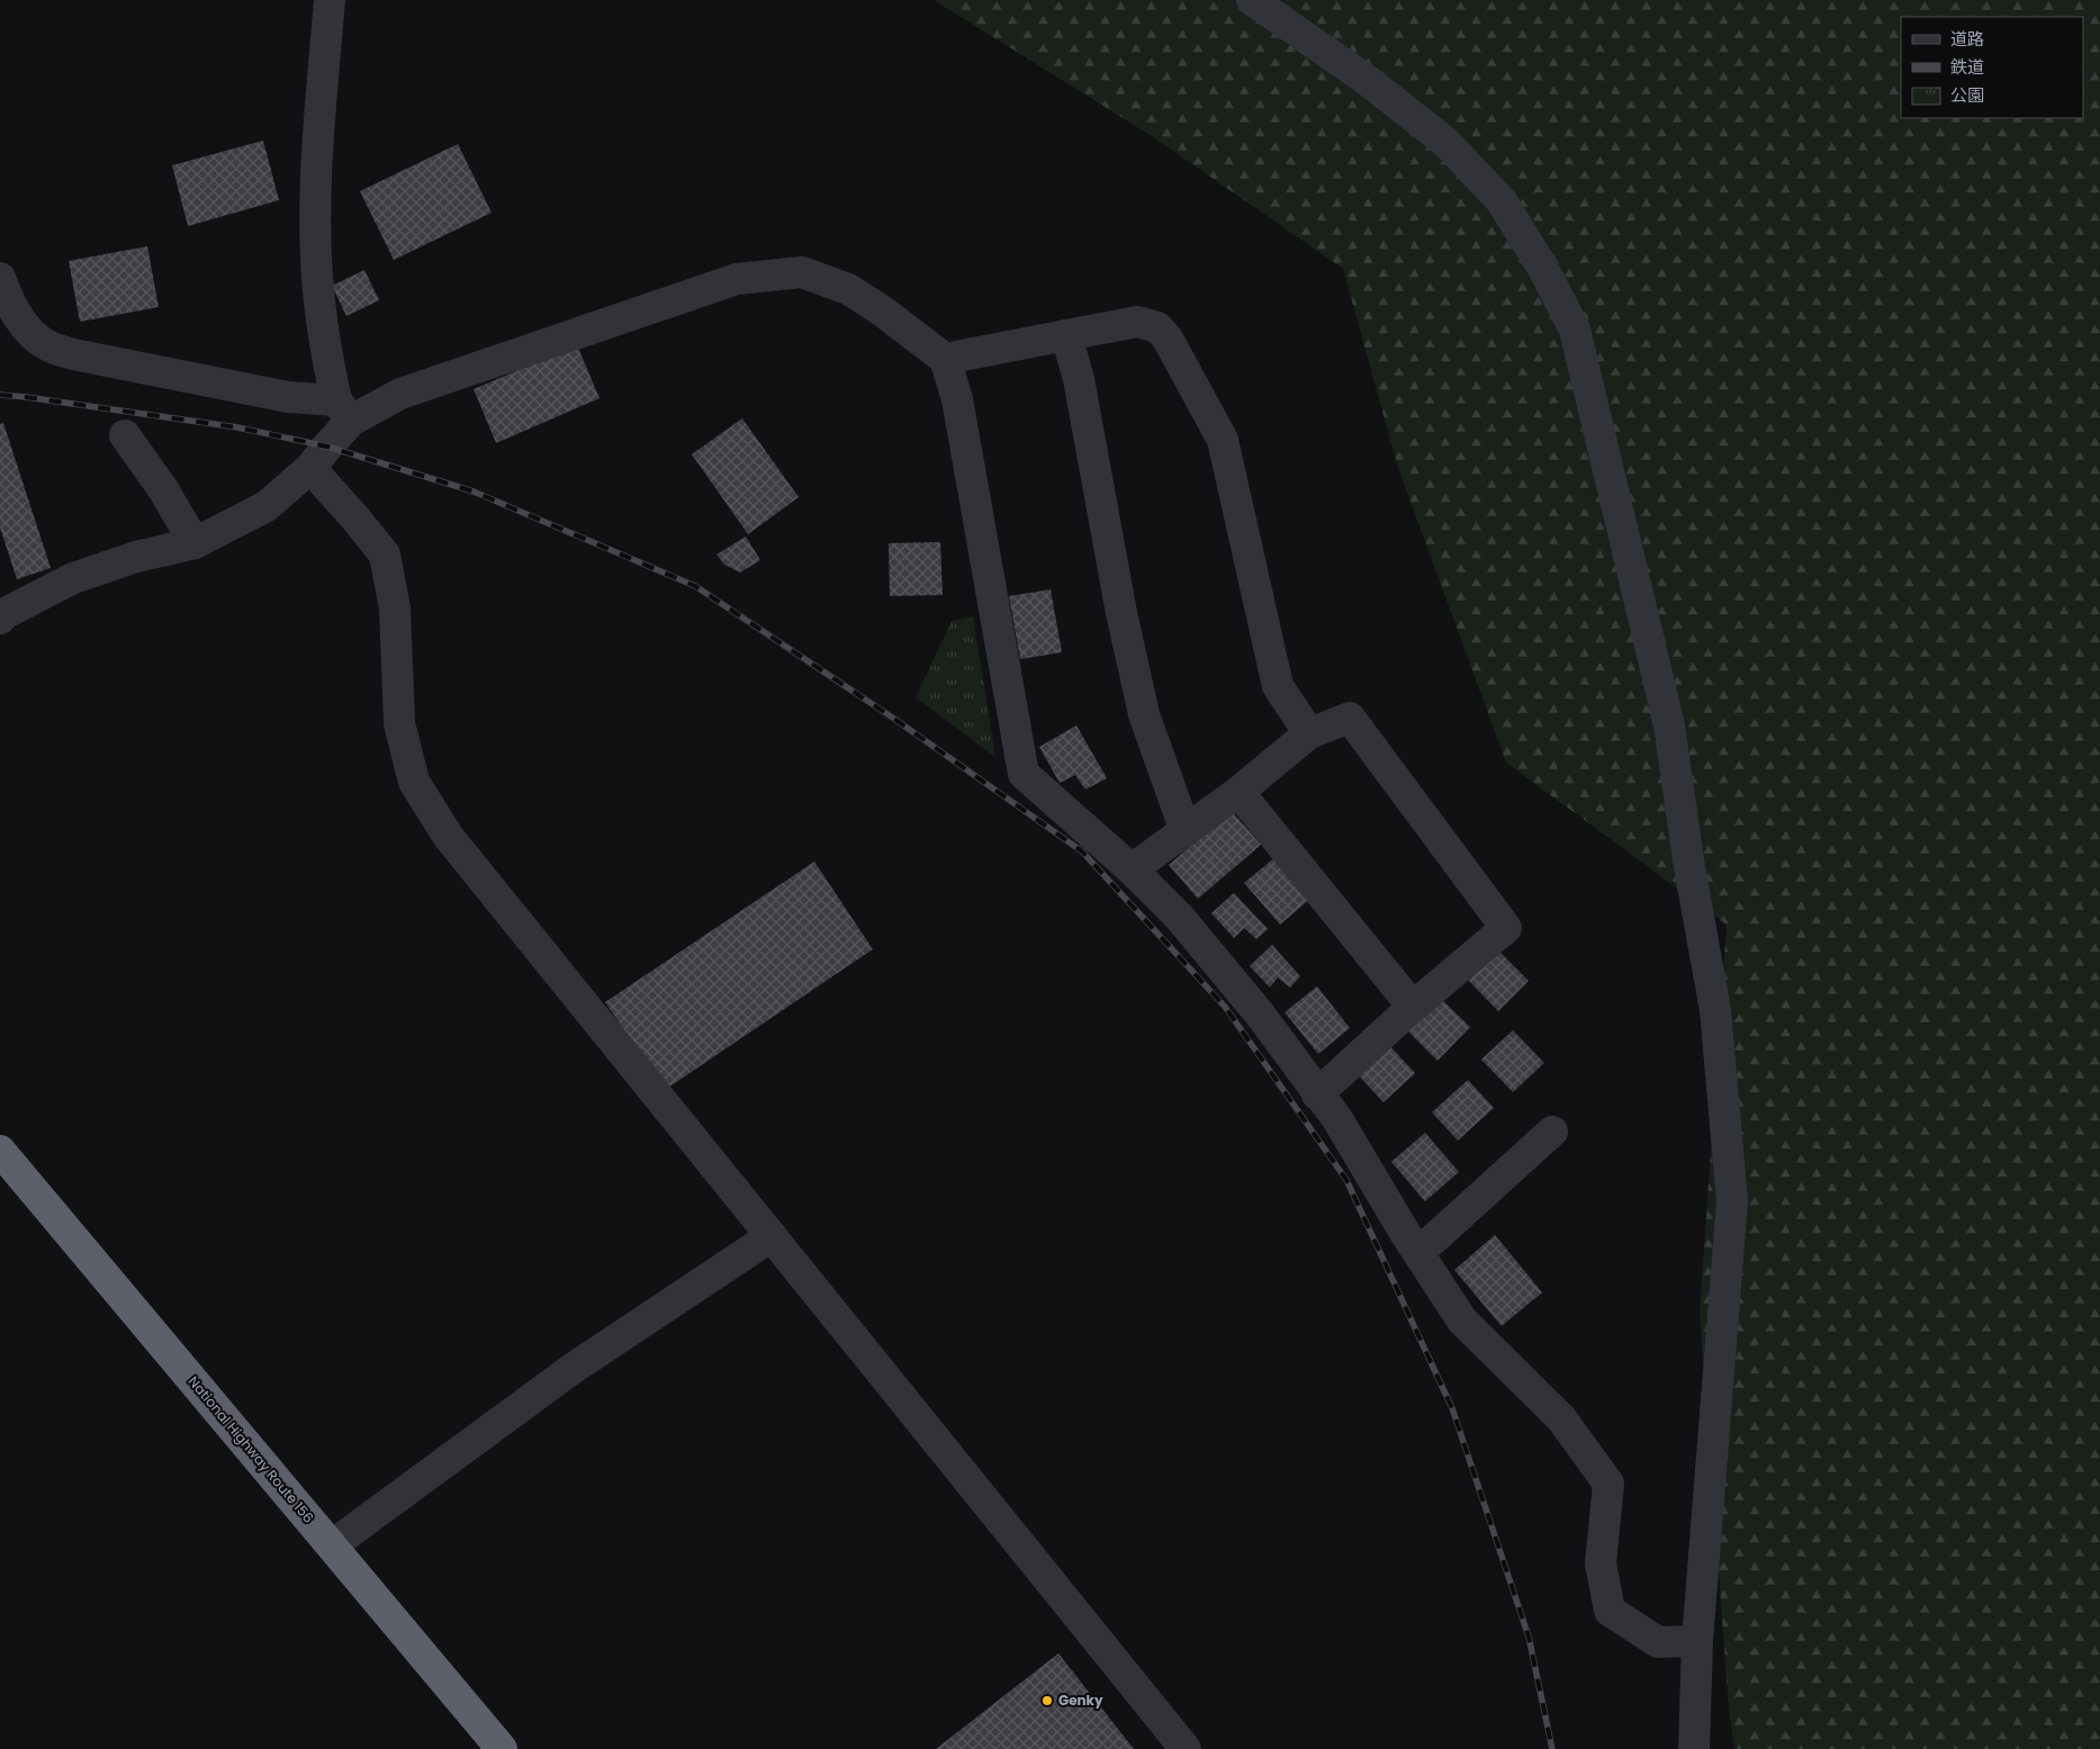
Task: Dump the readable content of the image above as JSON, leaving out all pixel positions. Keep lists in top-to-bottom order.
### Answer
{
  "streets": {
    "highway": ["National Highway Route 156"]
  },
  "places": ["Genky"],
  "legend": ["道路", "鉄道", "公園"]
}
